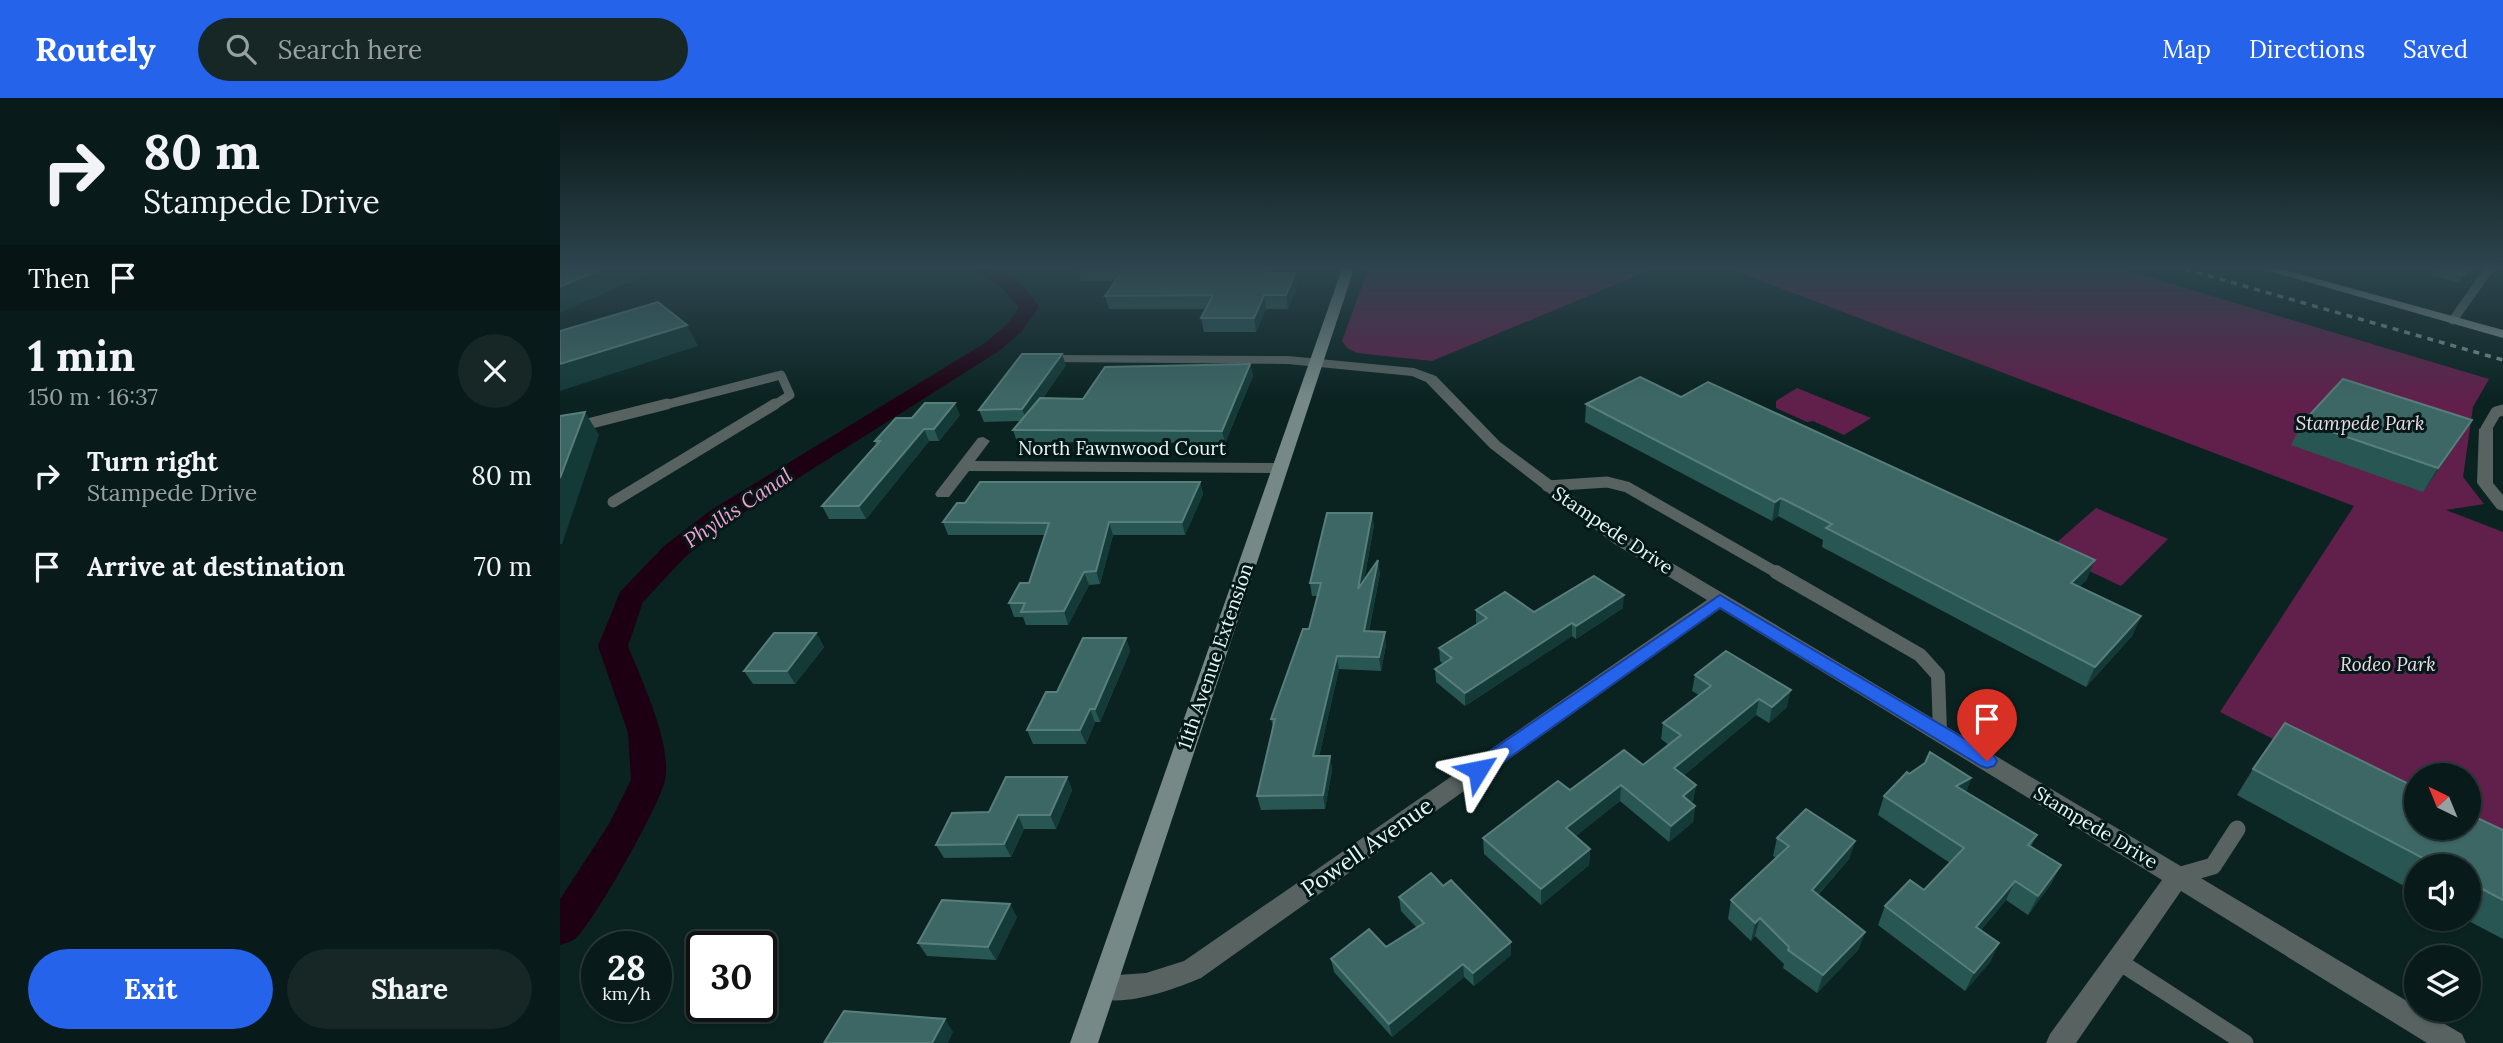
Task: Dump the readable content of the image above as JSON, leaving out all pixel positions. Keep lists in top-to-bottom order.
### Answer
{
  "streets": {
    "street": [
      "North Fawnwood Court",
      "Stampede Drive",
      "11th Avenue Extension",
      "Powell Avenue"
    ]
  },
  "crossings": [
    ["North Fawnwood Court", "11th Avenue Extension"],
    ["Stampede Drive", "11th Avenue Extension"],
    ["Stampede Drive", "Powell Avenue"],
    ["11th Avenue Extension", "Powell Avenue"]
  ],
  "water": ["Phyllis Canal"],
  "parks": ["Stampede Park", "Rodeo Park"],
  "north": "top left",
  "page": {
    "header": "Routely",
    "search": "Search here",
    "nav": ["Map", "Directions", "Saved"],
    "turn": ["80 m", "Stampede Drive"],
    "then": "Then",
    "heading": ["1 min", "150 m · 16:37"],
    "list": [
      {
        "name": "Turn right",
        "note": "Stampede Drive",
        "value": "80 m"
      },
      {
        "name": "Arrive at destination",
        "value": "70 m"
      }
    ],
    "speed": "28 km/h",
    "limit": "30",
    "buttons": ["Exit", "Share"]
  }
}
